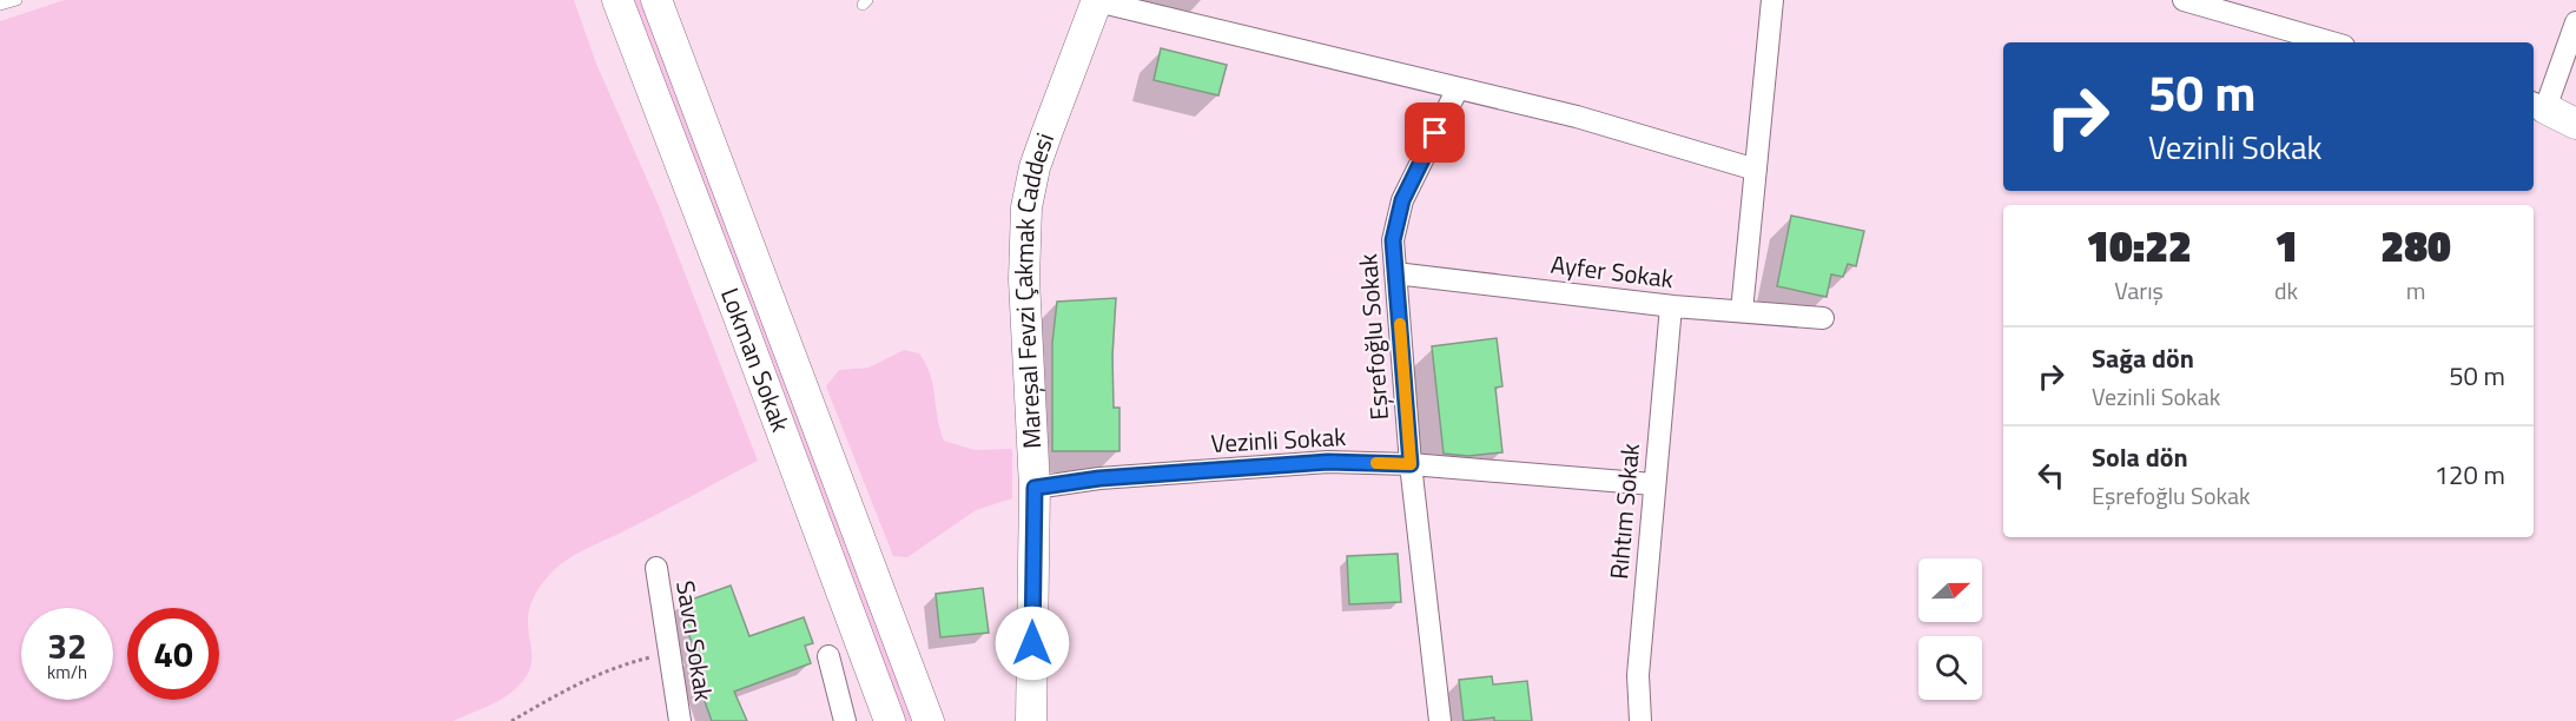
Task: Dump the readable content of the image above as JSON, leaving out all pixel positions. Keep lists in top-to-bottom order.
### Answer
{
  "streets": {
    "main road": ["Mareşal Fevzi Çakmak Caddesi", "Lokman Sokak"],
    "street": [
      "Ayfer Sokak",
      "Eşrefoğlu Sokak",
      "Vezinli Sokak",
      "Rıhtım Sokak",
      "Savcı Sokak"
    ]
  },
  "crossings": [
    ["Ayfer Sokak", "Eşrefoğlu Sokak"],
    ["Ayfer Sokak", "Rıhtım Sokak"],
    ["Mareşal Fevzi Çakmak Caddesi", "Vezinli Sokak"],
    ["Eşrefoğlu Sokak", "Vezinli Sokak"],
    ["Vezinli Sokak", "Rıhtım Sokak"]
  ],
  "north": "right",
  "page": {
    "turn": ["50 m", "Vezinli Sokak"],
    "eta": [
      "10:22",
      "Varış",
      "1",
      "dk",
      "280",
      "m"
    ],
    "list": [
      {
        "name": "Sağa dön",
        "note": "Vezinli Sokak",
        "value": "50 m"
      },
      {
        "name": "Sola dön",
        "note": "Eşrefoğlu Sokak",
        "value": "120 m"
      }
    ],
    "speed": "32 km/h",
    "limit": "40"
  }
}
